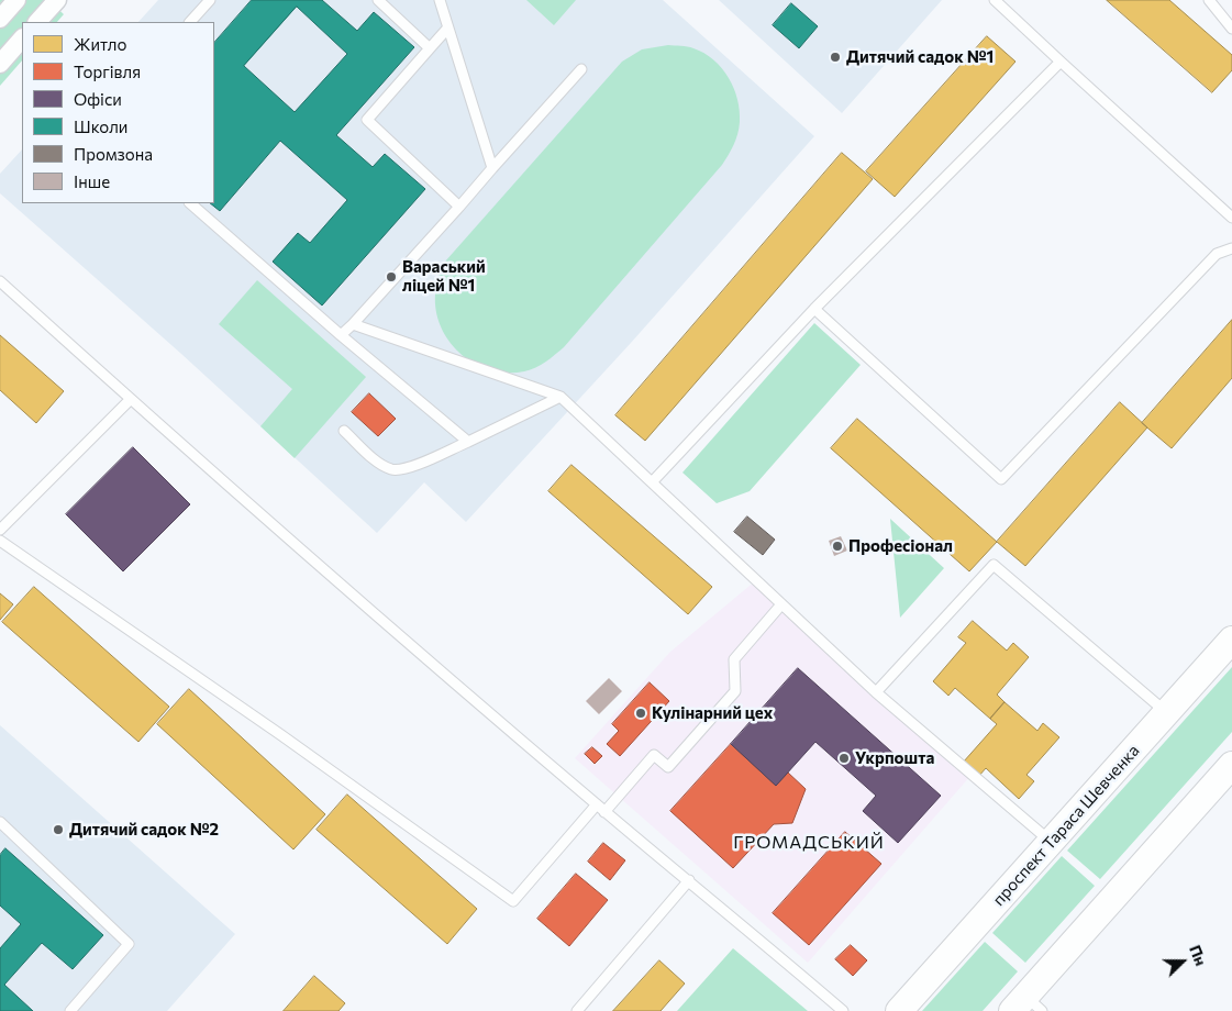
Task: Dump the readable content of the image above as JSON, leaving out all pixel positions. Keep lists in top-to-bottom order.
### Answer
{
  "streets": {
    "main road": ["проспект Тараса Шевченка"]
  },
  "districts": ["ГРОМАДСЬКИЙ"],
  "places": [
    "Дитячий садок №1",
    "Вараський ліцей №1",
    "Професіонал",
    "Кулінарний цех",
    "Укрпошта",
    "Дитячий садок №2"
  ],
  "legend": [
    "Житло",
    "Торгівля",
    "Офіси",
    "Школи",
    "Промзона",
    "Інше"
  ],
  "north": "right"
}
